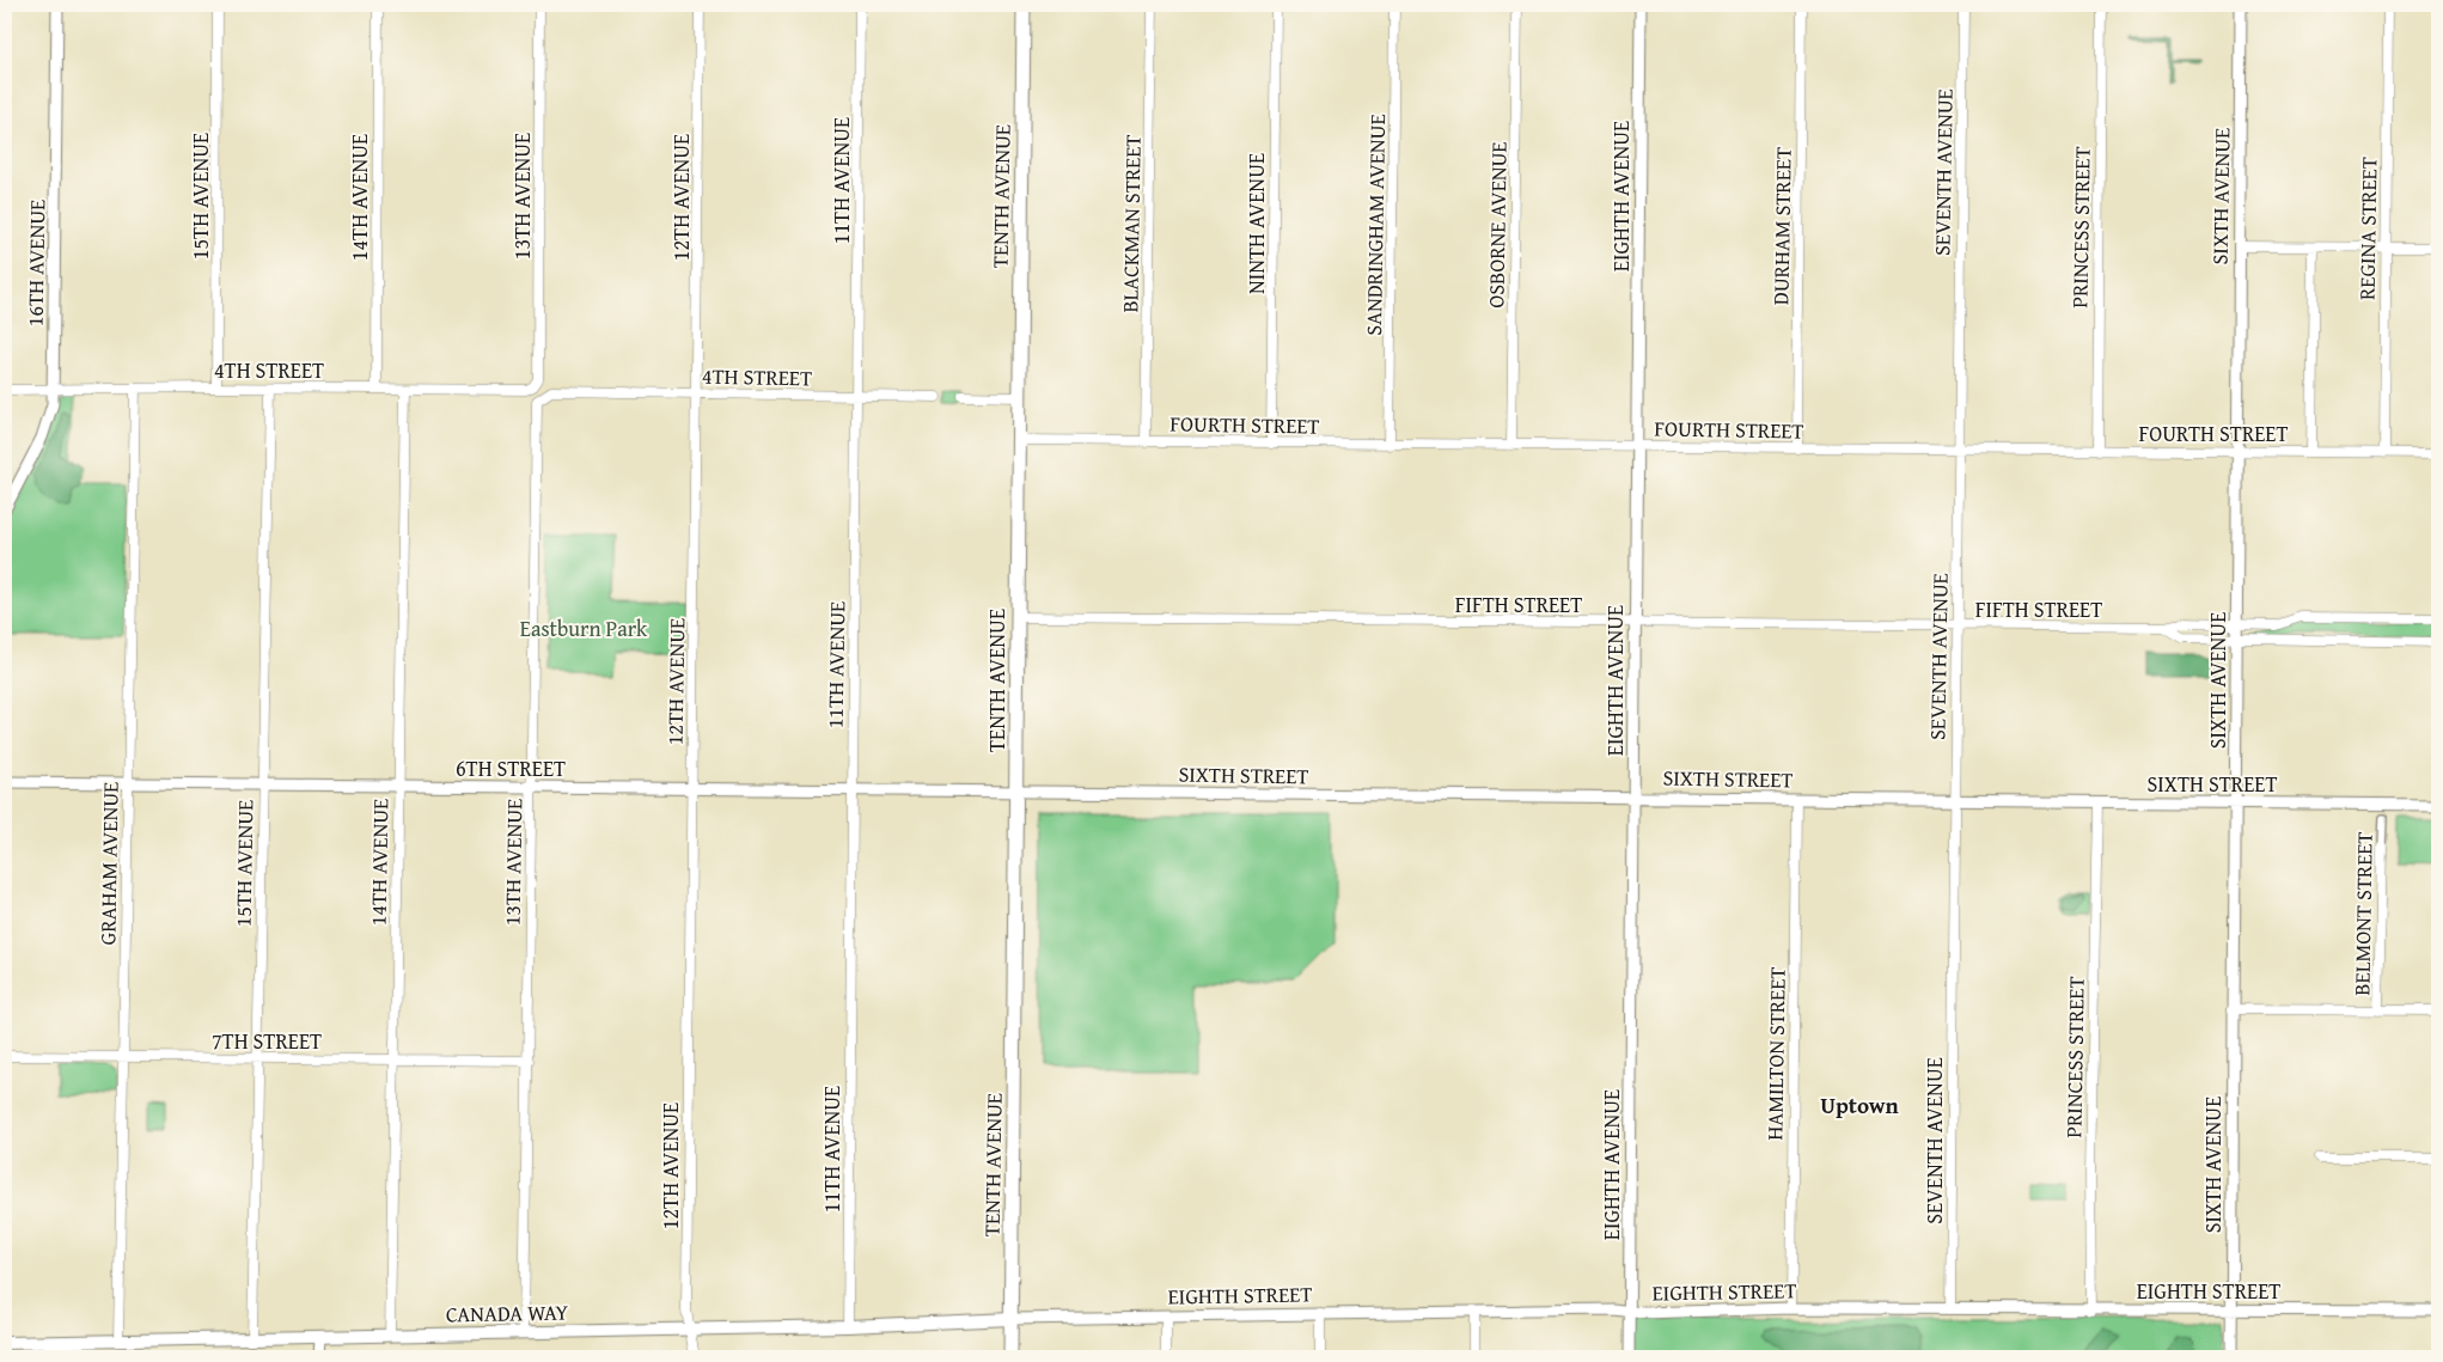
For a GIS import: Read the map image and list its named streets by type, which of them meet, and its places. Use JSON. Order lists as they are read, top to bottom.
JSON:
{
  "streets": {
    "main road": ["TENTH AVENUE", "CANADA WAY"],
    "street": [
      "SEVENTH AVENUE",
      "11TH AVENUE",
      "15TH AVENUE",
      "13TH AVENUE",
      "EIGHTH AVENUE",
      "SIXTH AVENUE",
      "14TH AVENUE",
      "12TH AVENUE",
      "BLACKMAN STREET",
      "NINTH AVENUE",
      "SANDRINGHAM AVENUE",
      "OSBORNE AVENUE",
      "DURHAM STREET",
      "PRINCESS STREET",
      "REGINA STREET",
      "16TH AVENUE",
      "4TH STREET",
      "FOURTH STREET",
      "FIFTH STREET",
      "6TH STREET",
      "SIXTH STREET",
      "GRAHAM AVENUE",
      "BELMONT STREET",
      "7TH STREET",
      "HAMILTON STREET",
      "EIGHTH STREET"
    ]
  },
  "crossings": [
    ["SEVENTH AVENUE", "FOURTH STREET"],
    ["SEVENTH AVENUE", "FIFTH STREET"],
    ["SEVENTH AVENUE", "SIXTH STREET"],
    ["SEVENTH AVENUE", "EIGHTH STREET"],
    ["11TH AVENUE", "4TH STREET"],
    ["11TH AVENUE", "6TH STREET"],
    ["11TH AVENUE", "CANADA WAY"],
    ["15TH AVENUE", "4TH STREET"],
    ["15TH AVENUE", "6TH STREET"],
    ["15TH AVENUE", "7TH STREET"],
    ["15TH AVENUE", "CANADA WAY"],
    ["13TH AVENUE", "4TH STREET"],
    ["13TH AVENUE", "6TH STREET"],
    ["13TH AVENUE", "7TH STREET"],
    ["13TH AVENUE", "CANADA WAY"],
    ["TENTH AVENUE", "FOURTH STREET"],
    ["TENTH AVENUE", "FIFTH STREET"],
    ["TENTH AVENUE", "6TH STREET"],
    ["TENTH AVENUE", "SIXTH STREET"],
    ["TENTH AVENUE", "EIGHTH STREET"],
    ["TENTH AVENUE", "CANADA WAY"],
    ["EIGHTH AVENUE", "FOURTH STREET"],
    ["EIGHTH AVENUE", "FIFTH STREET"],
    ["EIGHTH AVENUE", "SIXTH STREET"],
    ["EIGHTH AVENUE", "EIGHTH STREET"],
    ["SIXTH AVENUE", "FOURTH STREET"],
    ["SIXTH AVENUE", "FIFTH STREET"],
    ["SIXTH AVENUE", "SIXTH STREET"],
    ["SIXTH AVENUE", "EIGHTH STREET"],
    ["14TH AVENUE", "4TH STREET"],
    ["14TH AVENUE", "6TH STREET"],
    ["14TH AVENUE", "7TH STREET"],
    ["14TH AVENUE", "CANADA WAY"],
    ["12TH AVENUE", "4TH STREET"],
    ["12TH AVENUE", "6TH STREET"],
    ["12TH AVENUE", "CANADA WAY"],
    ["BLACKMAN STREET", "FOURTH STREET"],
    ["NINTH AVENUE", "FOURTH STREET"],
    ["SANDRINGHAM AVENUE", "FOURTH STREET"],
    ["OSBORNE AVENUE", "FOURTH STREET"],
    ["DURHAM STREET", "FOURTH STREET"],
    ["PRINCESS STREET", "FOURTH STREET"],
    ["PRINCESS STREET", "SIXTH STREET"],
    ["PRINCESS STREET", "EIGHTH STREET"],
    ["REGINA STREET", "FOURTH STREET"],
    ["16TH AVENUE", "4TH STREET"],
    ["4TH STREET", "GRAHAM AVENUE"],
    ["6TH STREET", "SIXTH STREET"],
    ["6TH STREET", "GRAHAM AVENUE"],
    ["SIXTH STREET", "HAMILTON STREET"],
    ["GRAHAM AVENUE", "7TH STREET"],
    ["GRAHAM AVENUE", "CANADA WAY"],
    ["HAMILTON STREET", "EIGHTH STREET"],
    ["EIGHTH STREET", "CANADA WAY"]
  ],
  "districts": ["Uptown"],
  "parks": ["Eastburn Park"]
}
